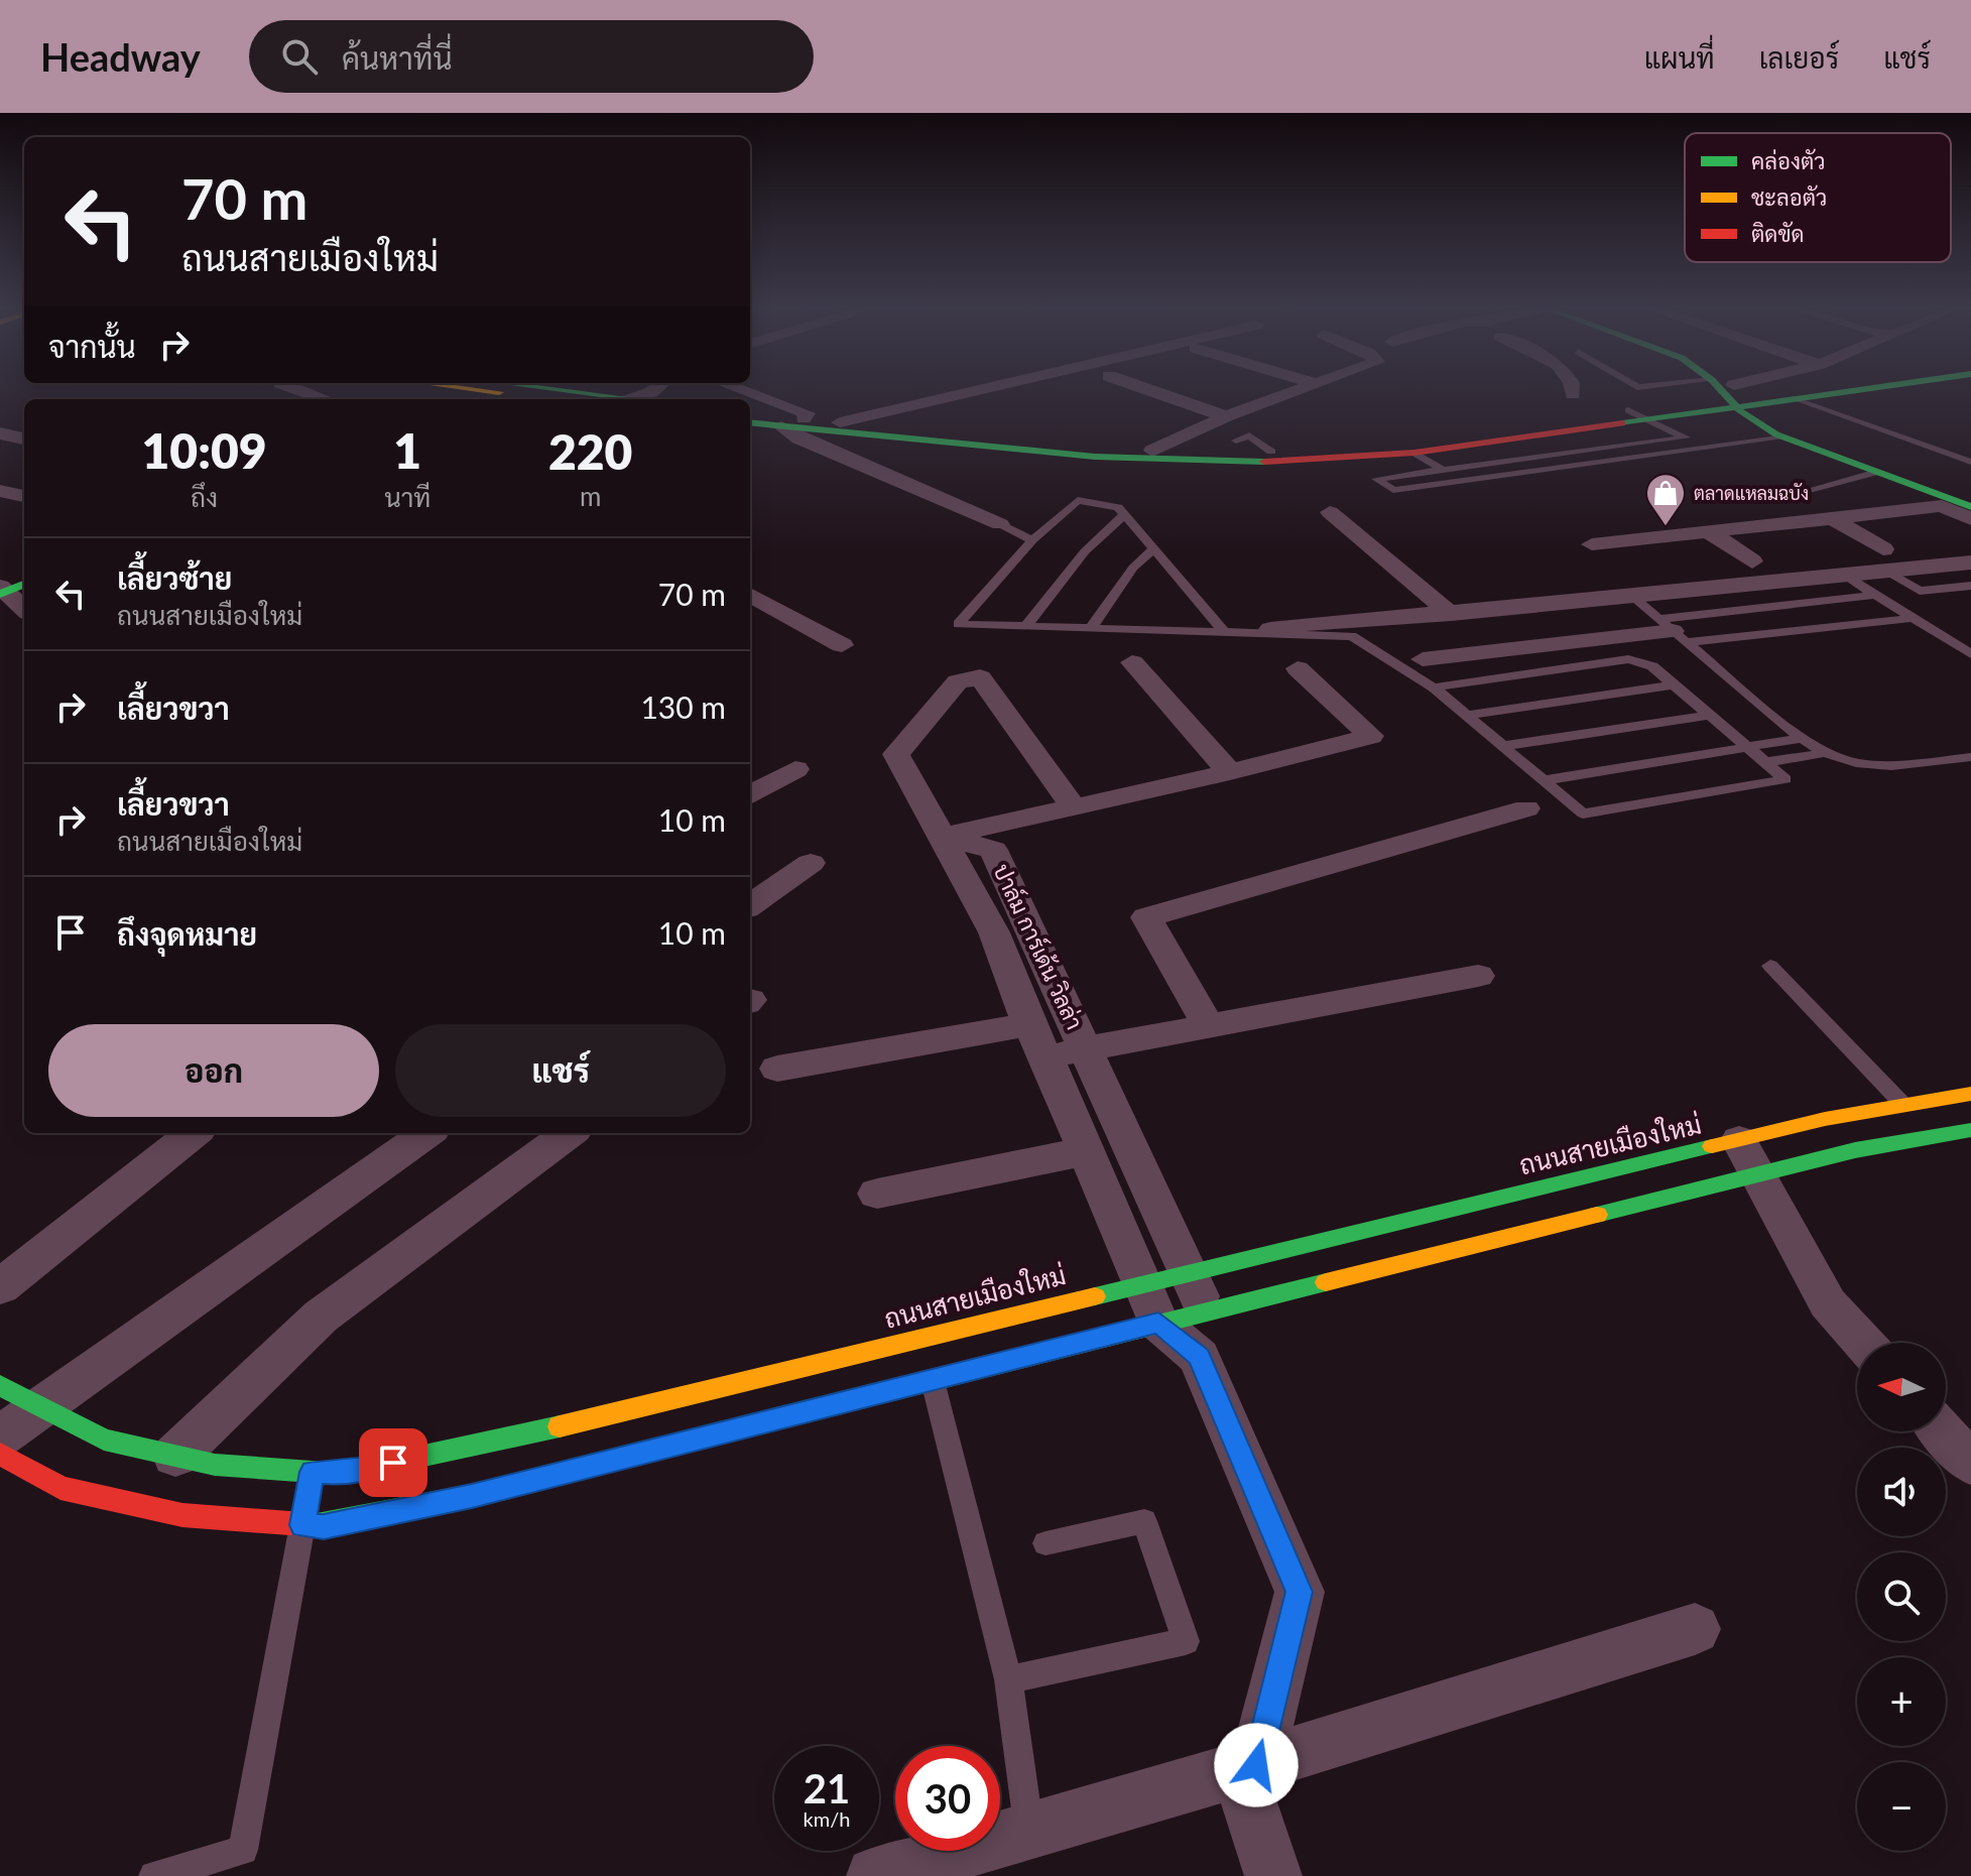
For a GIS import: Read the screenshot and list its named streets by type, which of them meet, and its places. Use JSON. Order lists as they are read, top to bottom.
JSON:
{
  "streets": {
    "street": ["ปาล์ม การ์เด้น วิลล่า", "ถนนสายเมืองใหม่"]
  },
  "crossings": [
    ["ปาล์ม การ์เด้น วิลล่า", "ถนนสายเมืองใหม่"]
  ],
  "places": {
    "shop": ["ตลาดแหลมฉบัง"]
  },
  "legend": ["คล่องตัว", "ชะลอตัว", "ติดขัด"],
  "north": "left",
  "page": {
    "header": "Headway",
    "search": "ค้นหาที่นี่",
    "nav": ["แผนที่", "เลเยอร์", "แชร์"],
    "turn": ["70 m", "ถนนสายเมืองใหม่"],
    "then": "จากนั้น",
    "eta": [
      "10:09",
      "ถึง",
      "1",
      "นาที",
      "220",
      "m"
    ],
    "list": [
      {
        "name": "เลี้ยวซ้าย",
        "note": "ถนนสายเมืองใหม่",
        "value": "70 m"
      },
      {
        "name": "เลี้ยวขวา",
        "value": "130 m"
      },
      {
        "name": "เลี้ยวขวา",
        "note": "ถนนสายเมืองใหม่",
        "value": "10 m"
      },
      {
        "name": "ถึงจุดหมาย",
        "value": "10 m"
      }
    ],
    "buttons": ["ออก", "แชร์"],
    "map_buttons": ["+", "−"],
    "speed": "21 km/h",
    "limit": "30"
  }
}
